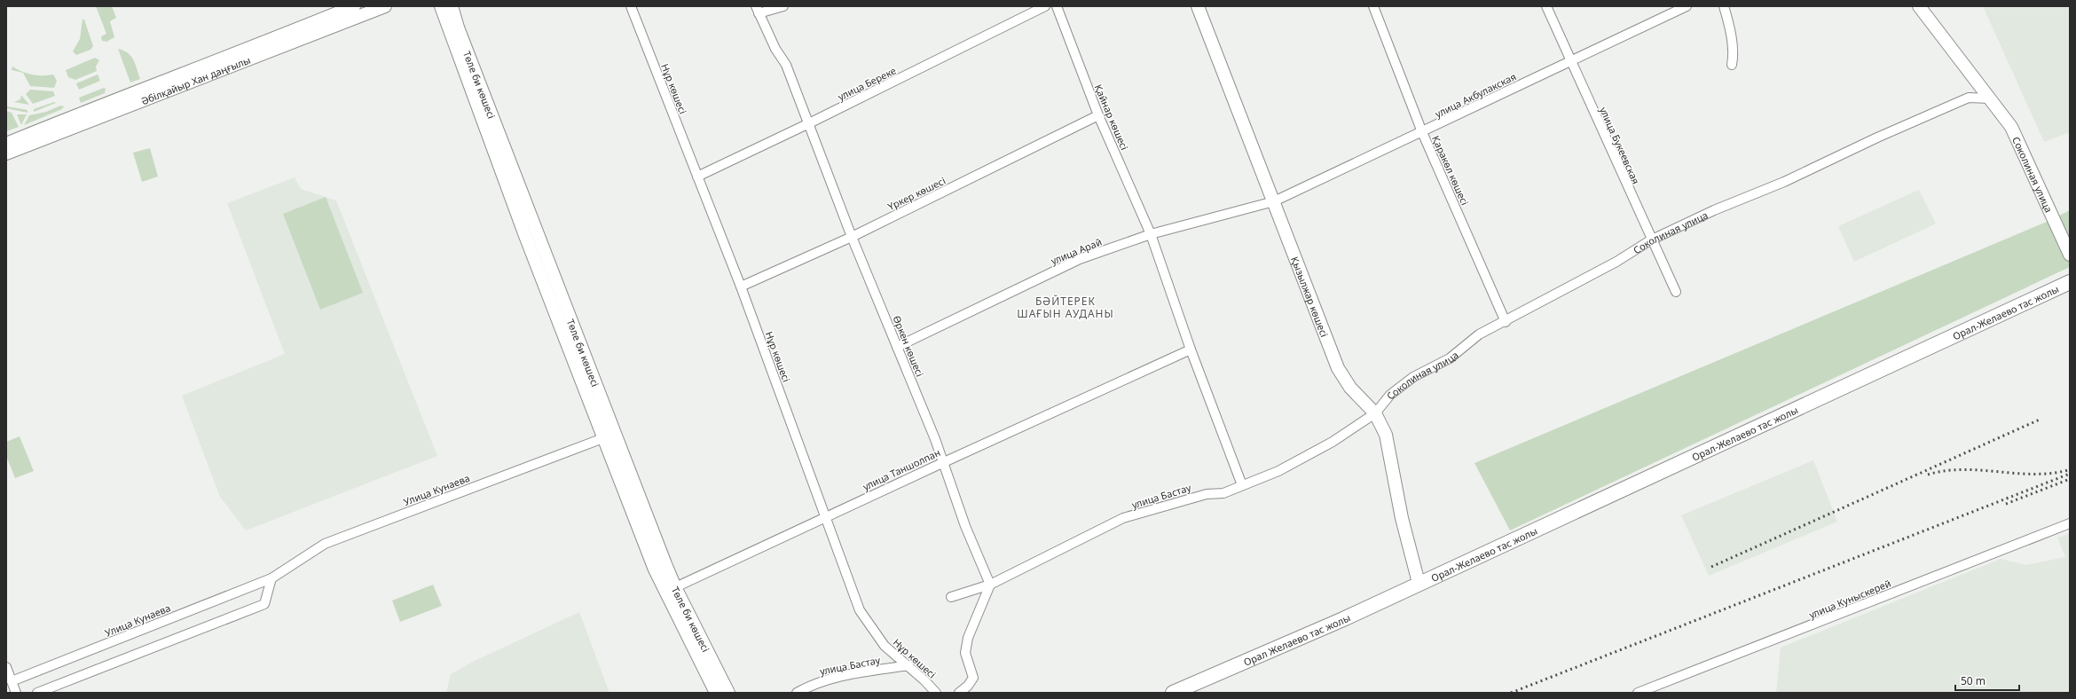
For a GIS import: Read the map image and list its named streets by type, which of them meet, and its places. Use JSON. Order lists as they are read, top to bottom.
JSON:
{
  "streets": {
    "main road": [
      "Әбілқайыр Хан даңғылы",
      "Төле би көшесі",
      "Соколиная улица",
      "Қызылжар көшесі",
      "Орал-Желаево тас жолы",
      "Орал Желаево тас жолы"
    ],
    "street": [
      "улица Береке",
      "Нұр көшесі",
      "улица Акбулакская",
      "Қайнар көшесі",
      "улица Букеевская",
      "Қаракөл көшесі",
      "Үркер көшесі",
      "улица Арай",
      "Өркен көшесі",
      "улица Таншолпан",
      "Улица Кунаева",
      "улица Бастау",
      "улица Куныскерей"
    ]
  },
  "crossings": [
    ["улица Береке", "Нұр көшесі"],
    ["улица Береке", "Өркен көшесі"],
    ["Төле би көшесі", "улица Таншолпан"],
    ["Төле би көшесі", "Улица Кунаева"],
    ["Нұр көшесі", "Үркер көшесі"],
    ["Нұр көшесі", "улица Таншолпан"],
    ["Нұр көшесі", "улица Бастау"],
    ["улица Акбулакская", "улица Букеевская"],
    ["улица Акбулакская", "Қаракөл көшесі"],
    ["улица Акбулакская", "улица Арай"],
    ["улица Акбулакская", "Қызылжар көшесі"],
    ["Қайнар көшесі", "Үркер көшесі"],
    ["Қайнар көшесі", "улица Арай"],
    ["Қайнар көшесі", "улица Таншолпан"],
    ["Қайнар көшесі", "улица Бастау"],
    ["улица Букеевская", "Соколиная улица"],
    ["Қаракөл көшесі", "Соколиная улица"],
    ["Соколиная улица", "Қызылжар көшесі"],
    ["Соколиная улица", "улица Бастау"],
    ["Үркер көшесі", "Өркен көшесі"],
    ["улица Арай", "Қызылжар көшесі"],
    ["улица Арай", "Өркен көшесі"],
    ["Қызылжар көшесі", "Орал-Желаево тас жолы"],
    ["Қызылжар көшесі", "улица Бастау"],
    ["Қызылжар көшесі", "Орал Желаево тас жолы"],
    ["Орал-Желаево тас жолы", "Орал Желаево тас жолы"],
    ["Өркен көшесі", "улица Таншолпан"],
    ["Өркен көшесі", "улица Бастау"]
  ],
  "districts": ["БӘЙТЕРЕК ШАҒЫН АУДАНЫ"],
  "scale_bar": "50 m"
}
